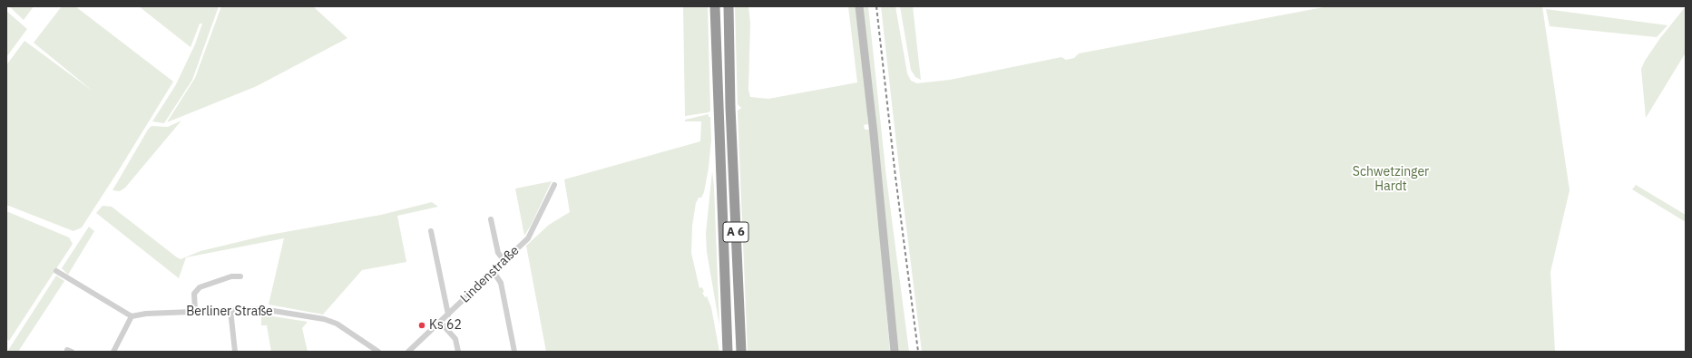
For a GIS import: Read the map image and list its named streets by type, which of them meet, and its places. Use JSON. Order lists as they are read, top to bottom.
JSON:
{
  "streets": {
    "highway": ["A 6"],
    "street": ["Lindenstraße", "Berliner Straße"]
  },
  "parks": ["Schwetzinger Hardt"],
  "places": ["Ks 62"]
}
